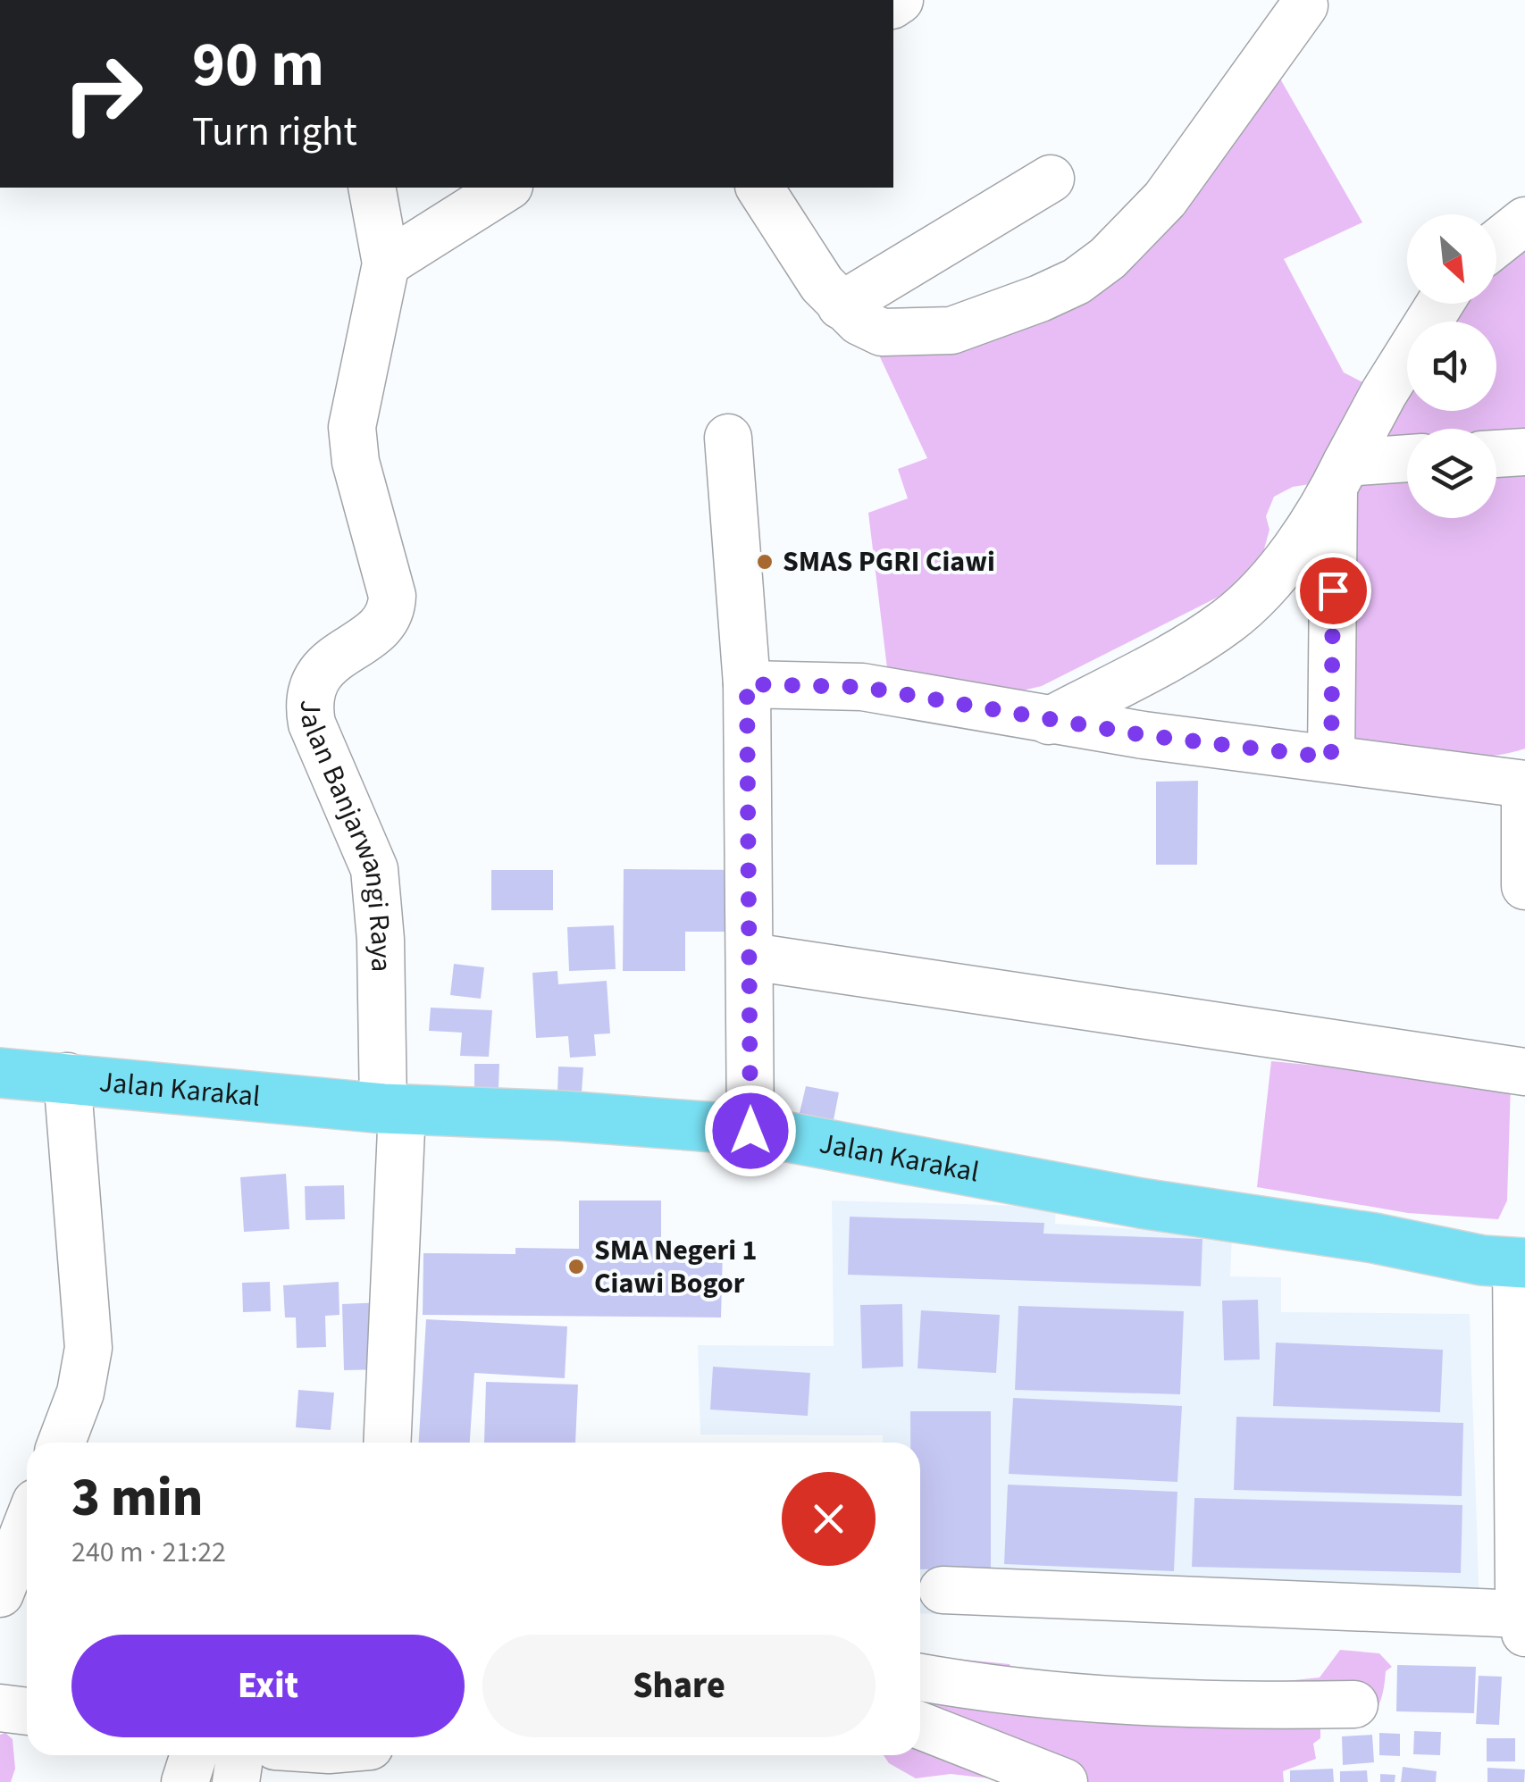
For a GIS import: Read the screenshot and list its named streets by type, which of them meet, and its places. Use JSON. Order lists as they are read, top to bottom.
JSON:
{
  "streets": {
    "main road": ["Jalan Karakal"],
    "street": ["Jalan Banjarwangi Raya"]
  },
  "crossings": [
    ["Jalan Banjarwangi Raya", "Jalan Karakal"]
  ],
  "places": ["SMAS PGRI Ciawi", "SMA Negeri 1 Ciawi Bogor"],
  "north": "bottom right",
  "page": {
    "turn": ["90 m", "Turn right"],
    "heading": ["3 min", "240 m · 21:22"],
    "buttons": ["Exit", "Share"]
  }
}
